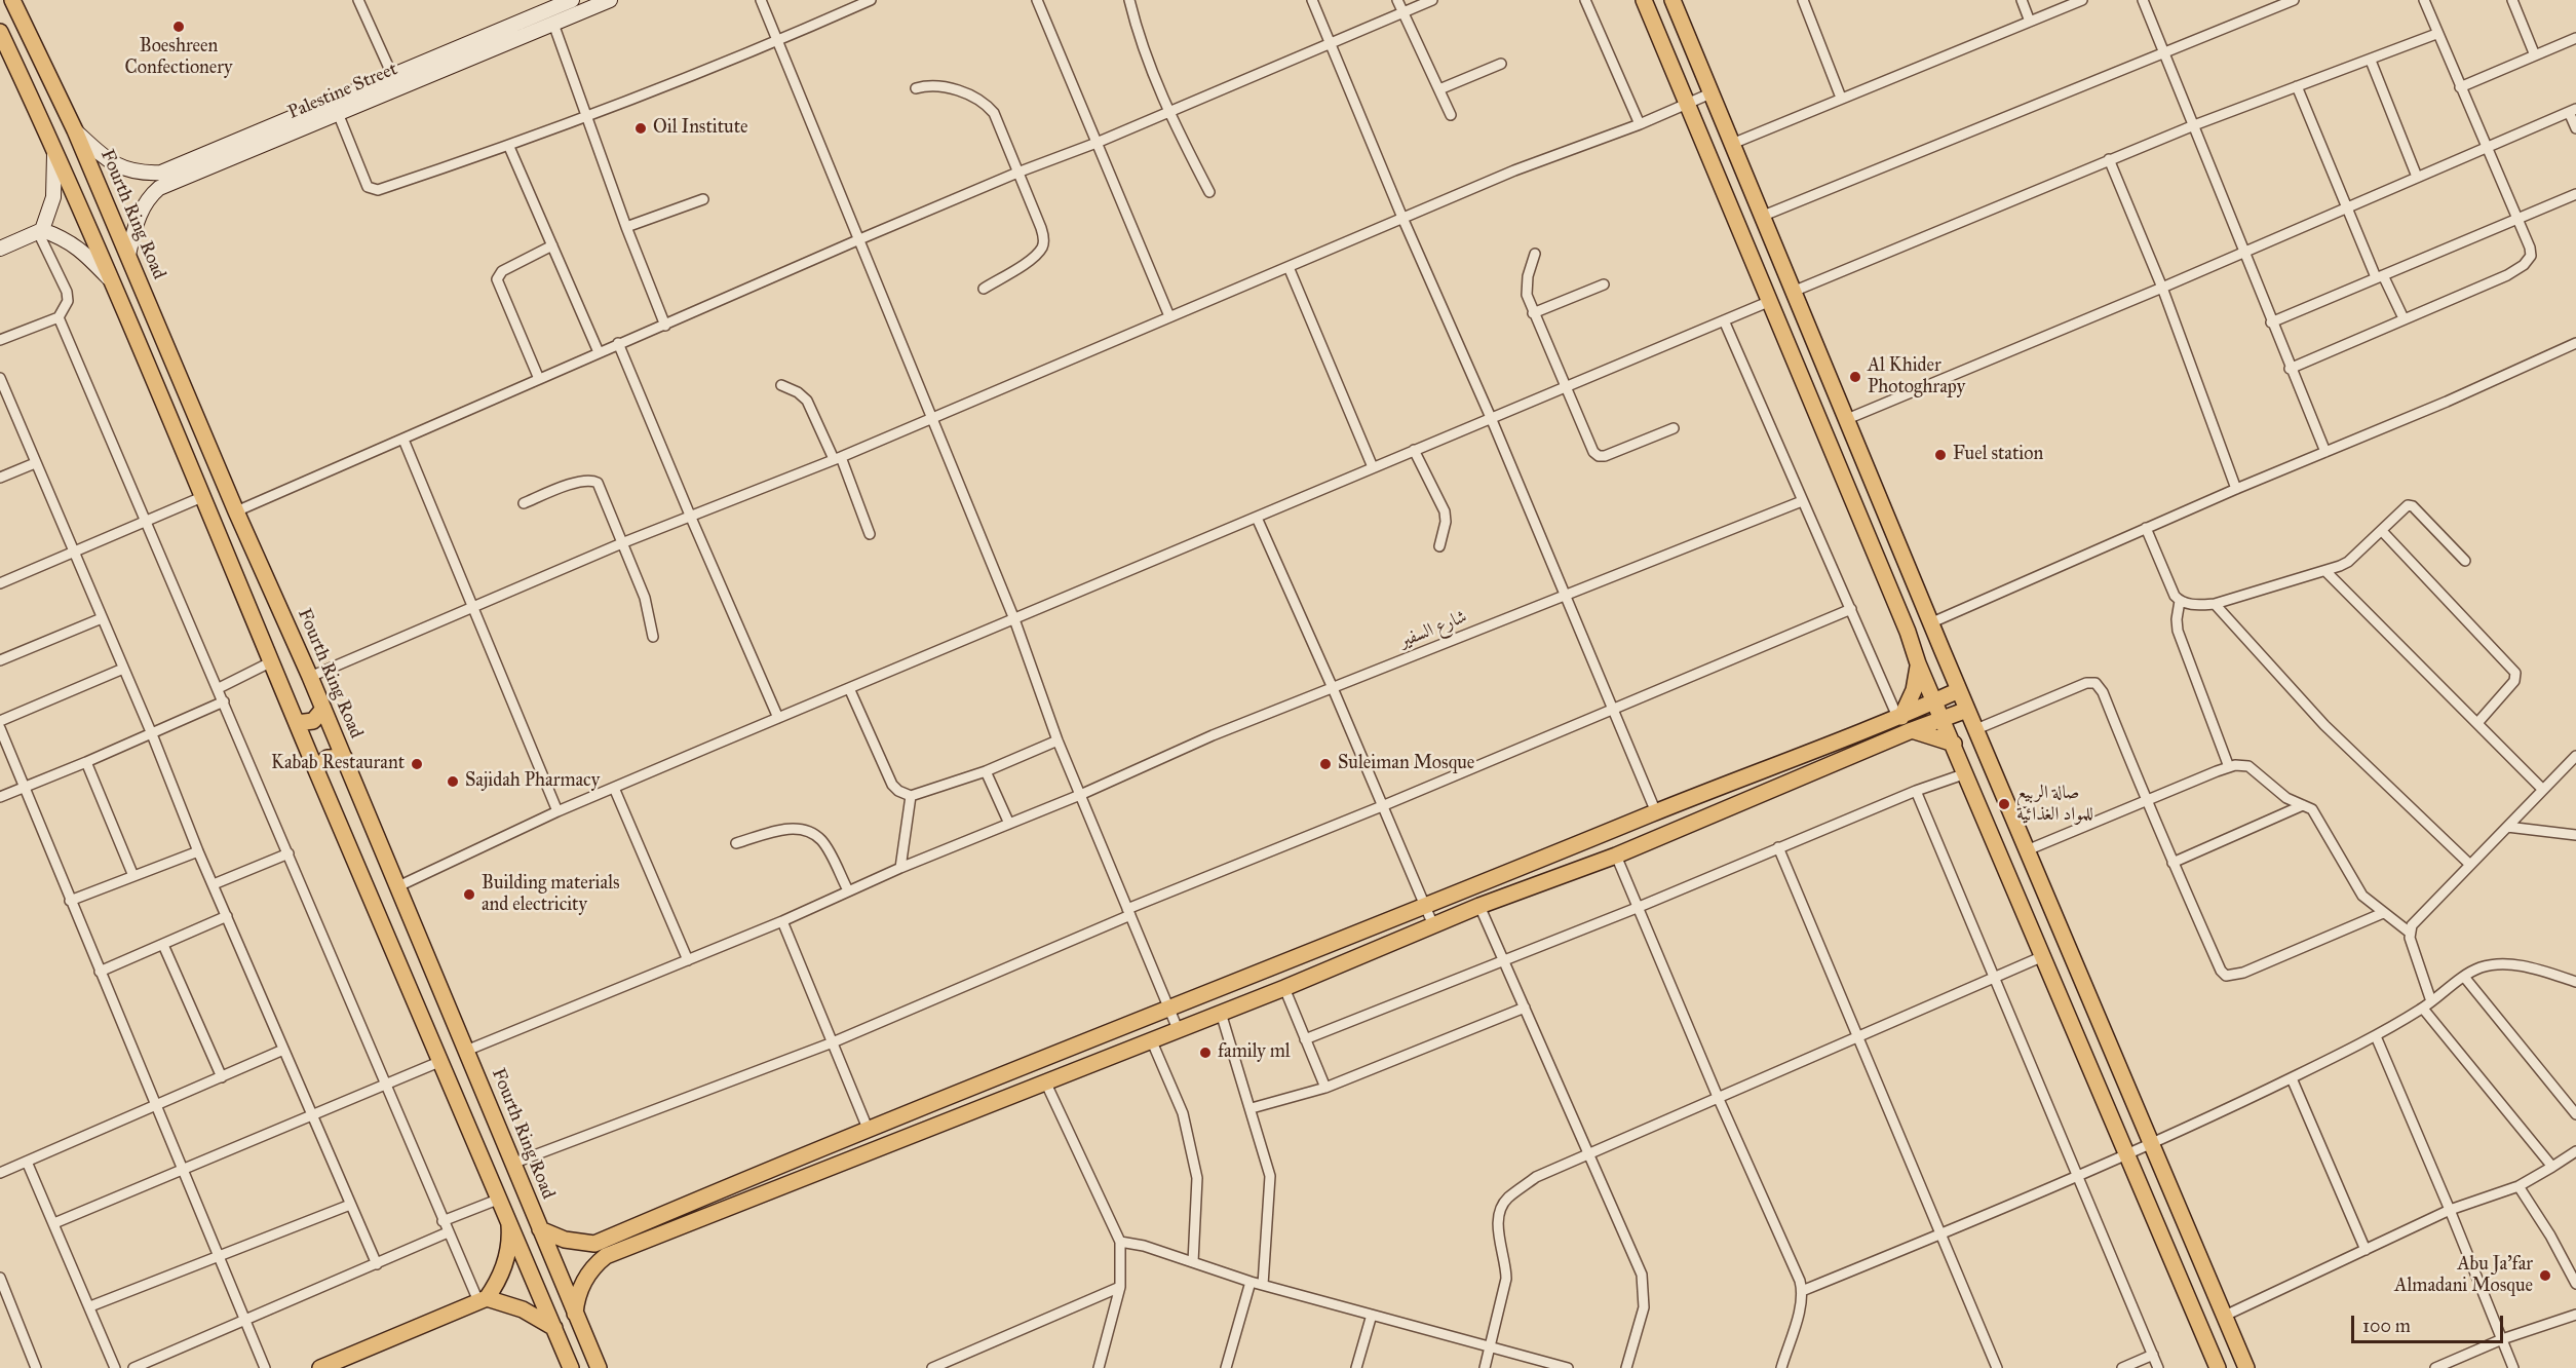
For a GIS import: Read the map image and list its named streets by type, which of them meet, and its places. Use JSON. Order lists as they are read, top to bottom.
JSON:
{
  "streets": {
    "main road": ["Fourth Ring Road"],
    "street": ["Palestine Street", "شارع السفير"]
  },
  "crossings": [
    ["Palestine Street", "Fourth Ring Road"],
    ["Fourth Ring Road", "شارع السفير"]
  ],
  "places": [
    "Boeshreen Confectionery",
    "Oil Institute",
    "Al Khider Photoghrapy",
    "Fuel station",
    "Kabab Restaurant",
    "Suleiman Mosque",
    "Sajidah Pharmacy",
    "صالة الربيع للمواد الغذائية",
    "Building materials and electricity",
    "family ml",
    "Abu Ja'far Almadani Mosque"
  ],
  "scale_bar": "100 m"
}
